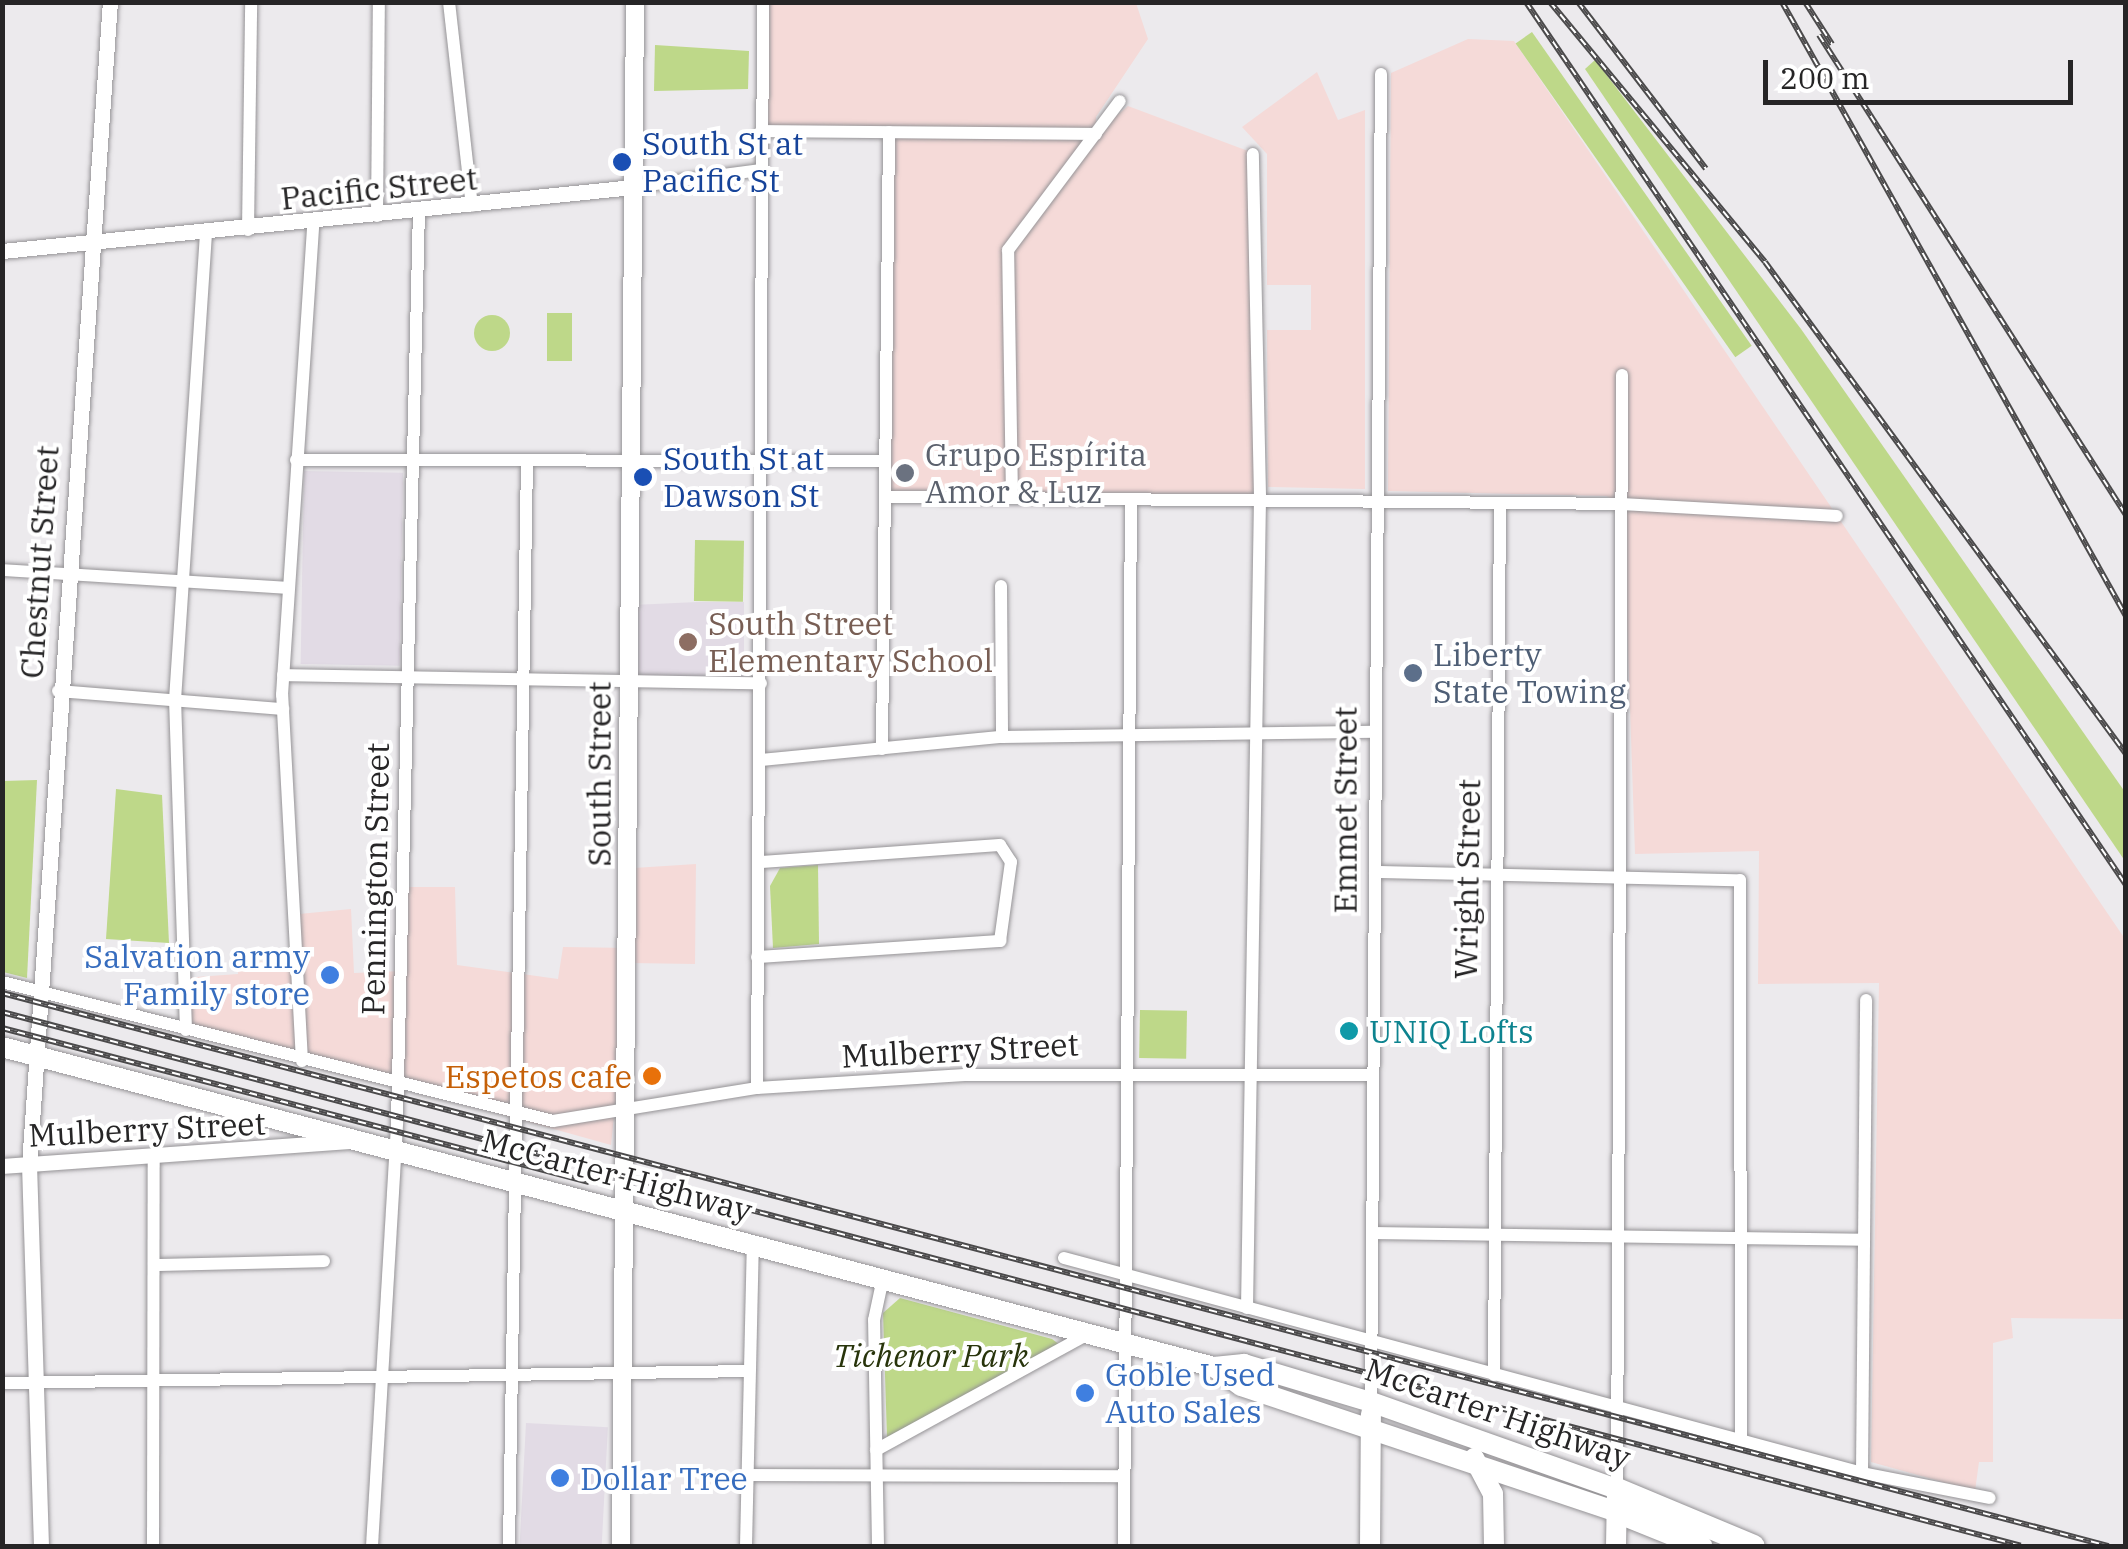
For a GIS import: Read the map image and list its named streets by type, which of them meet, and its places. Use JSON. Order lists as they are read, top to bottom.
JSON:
{
  "streets": {
    "highway": ["McCarter Highway"],
    "main road": ["South Street", "Emmet Street"],
    "street": [
      "Pacific Street",
      "Chestnut Street",
      "Pennington Street",
      "Wright Street",
      "Mulberry Street"
    ]
  },
  "crossings": [
    ["Pacific Street", "Chestnut Street"],
    ["Pacific Street", "South Street"],
    ["Pacific Street", "Pennington Street"],
    ["Chestnut Street", "Mulberry Street"],
    ["Chestnut Street", "McCarter Highway"],
    ["South Street", "Mulberry Street"],
    ["South Street", "McCarter Highway"],
    ["Emmet Street", "Mulberry Street"],
    ["Emmet Street", "McCarter Highway"],
    ["Pennington Street", "Mulberry Street"],
    ["Pennington Street", "McCarter Highway"],
    ["Mulberry Street", "McCarter Highway"]
  ],
  "parks": ["Tichenor Park"],
  "places": [
    "South St at Pacific St",
    "Grupo Espírita Amor & Luz",
    "South St at Dawson St",
    "South Street Elementary School",
    "Liberty State Towing",
    "Salvation army Family store",
    "UNIQ Lofts",
    "Espetos cafe",
    "Goble Used Auto Sales",
    "Dollar Tree"
  ],
  "scale_bar": "200 m"
}
